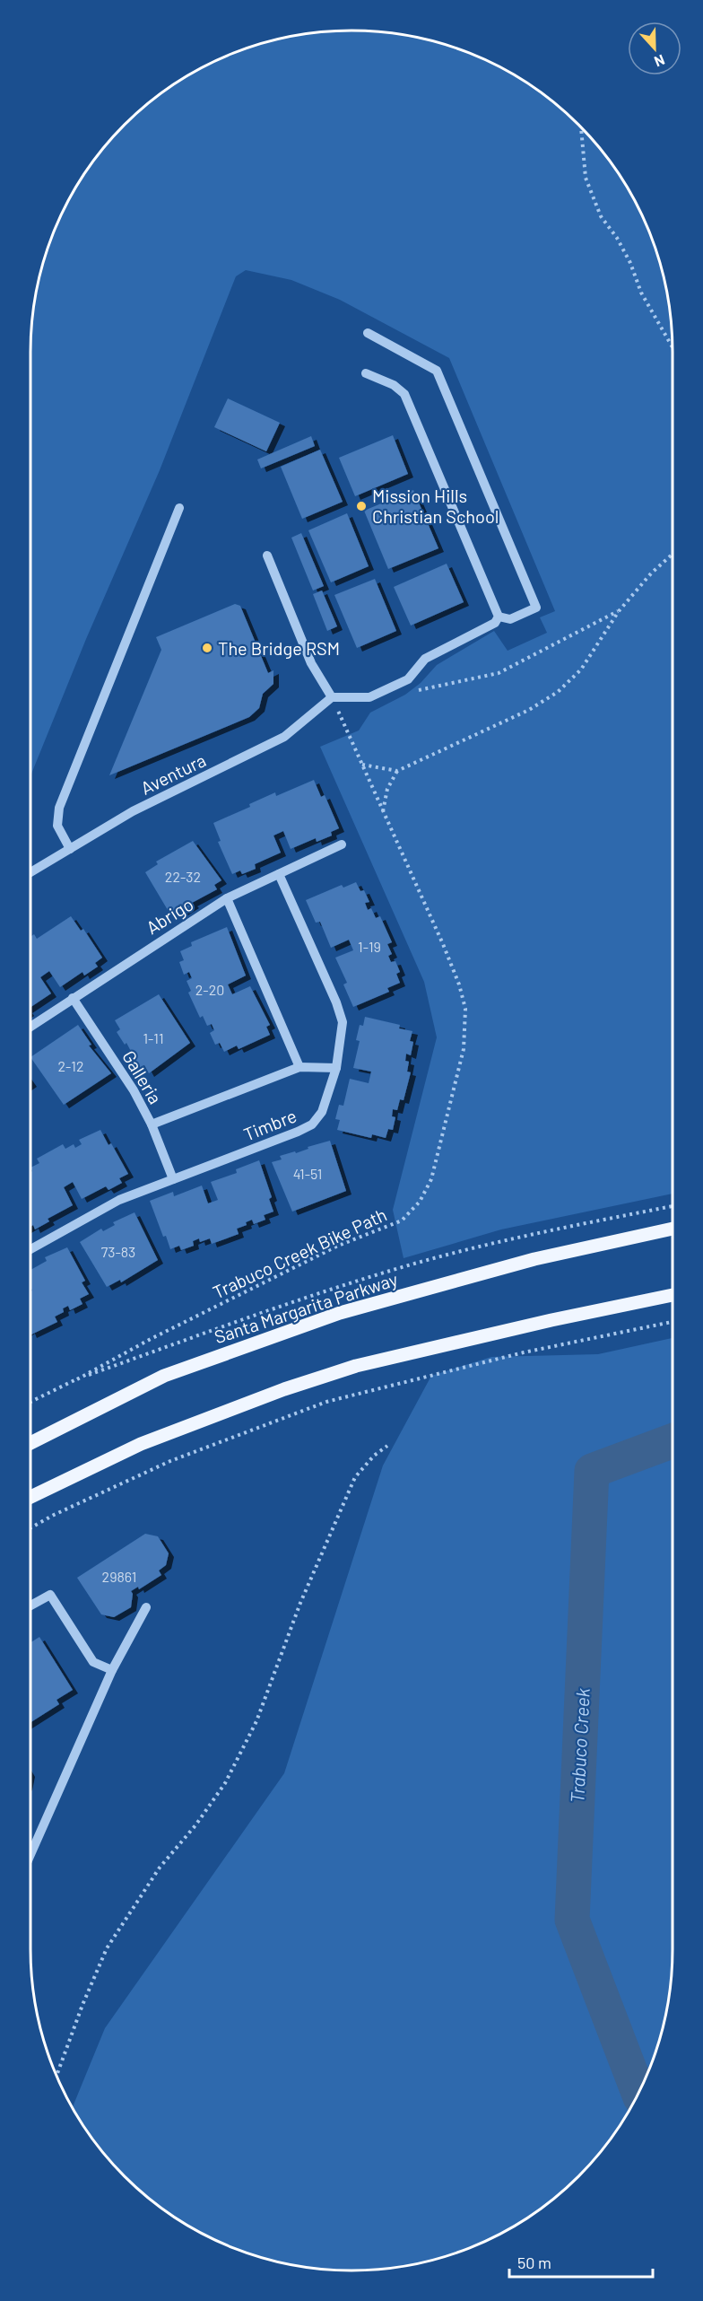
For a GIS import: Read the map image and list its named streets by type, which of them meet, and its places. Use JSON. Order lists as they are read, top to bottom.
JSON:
{
  "streets": {
    "main road": ["Santa Margarita Parkway"],
    "street": [
      "Aventura",
      "Abrigo",
      "Galleria",
      "Timbre"
    ],
    "path": ["Trabuco Creek Bike Path"]
  },
  "crossings": [
    ["Aventura", "Trabuco Creek Bike Path"],
    ["Abrigo", "Galleria"],
    ["Abrigo", "Timbre"],
    ["Galleria", "Timbre"]
  ],
  "water": ["Trabuco Creek"],
  "places": ["Mission Hills Christian School", "The Bridge RSM"],
  "house_numbers": [
    "22-32",
    "1-19",
    "2-20",
    "1-11",
    "2-12",
    "41-51",
    "73-83",
    "29861"
  ],
  "scale_bar": "50 m",
  "north": "bottom"
}
